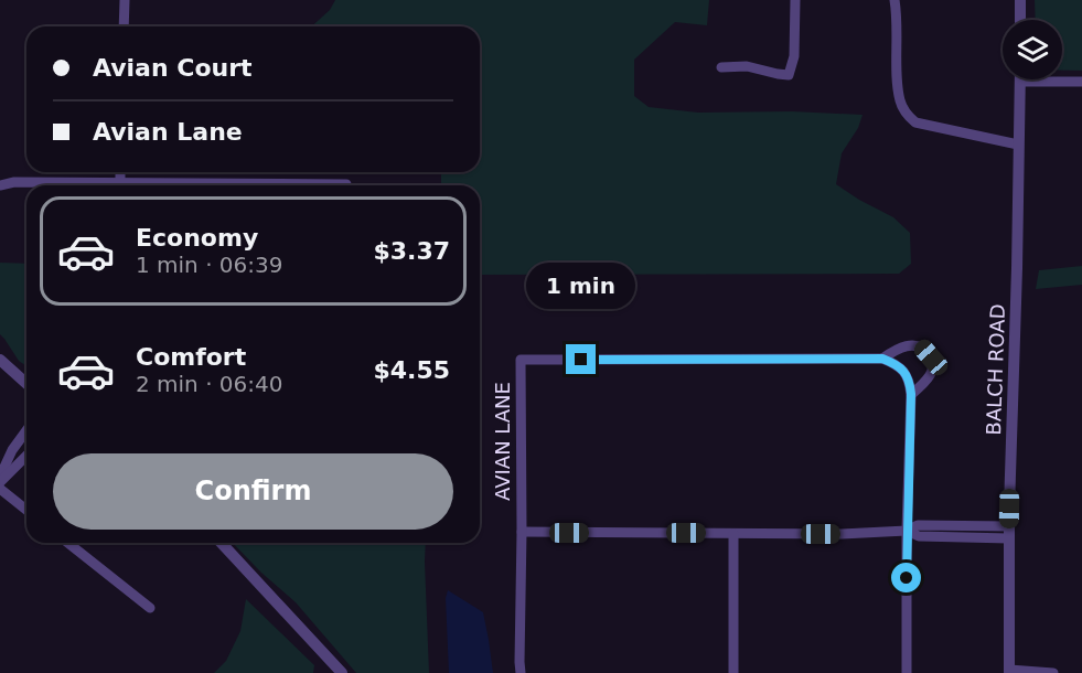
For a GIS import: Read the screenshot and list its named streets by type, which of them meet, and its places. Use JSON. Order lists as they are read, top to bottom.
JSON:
{
  "streets": {
    "street": ["BALCH ROAD", "AVIAN LANE"]
  },
  "page": {
    "banner": ["Avian Court", "Avian Lane"],
    "list": [
      {
        "name": "Economy",
        "note": "1 min · 06:39",
        "value": "$3.37"
      },
      {
        "name": "Comfort",
        "note": "2 min · 06:40",
        "value": "$4.55"
      }
    ],
    "bubble": "1 min",
    "buttons": "Confirm"
  }
}
